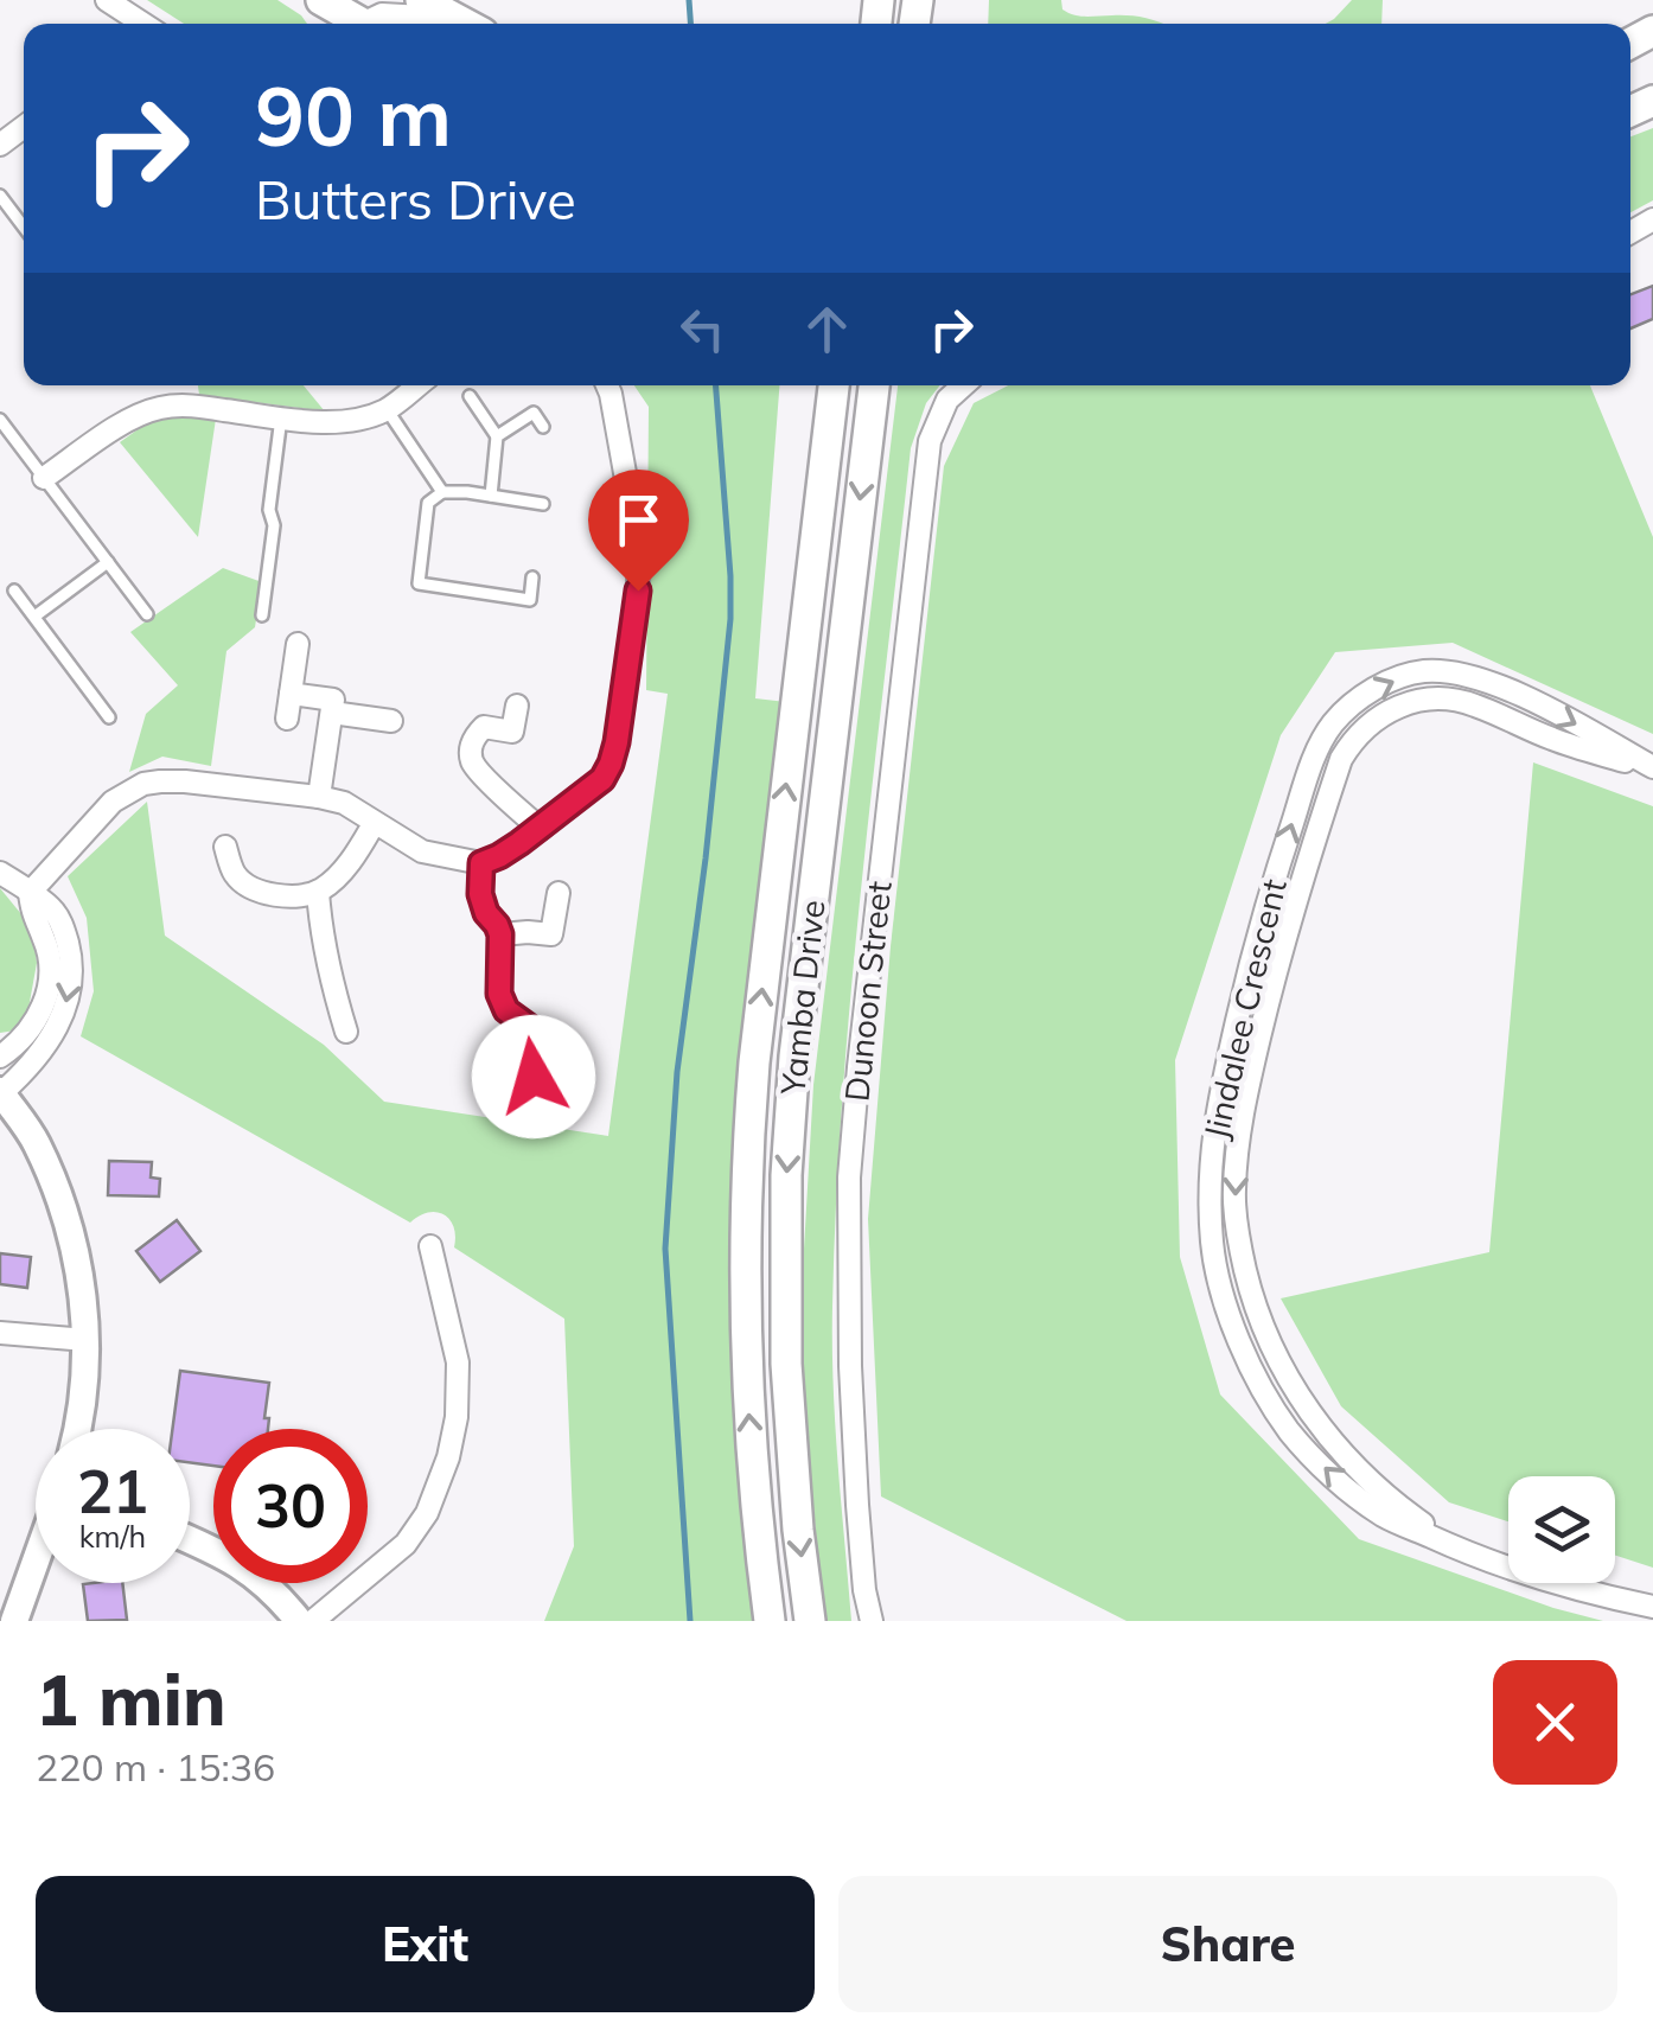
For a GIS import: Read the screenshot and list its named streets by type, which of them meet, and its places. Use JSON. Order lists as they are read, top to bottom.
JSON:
{
  "streets": {
    "main road": ["Yamba Drive"],
    "street": ["Dunoon Street", "Jindalee Crescent"]
  },
  "page": {
    "turn": ["90 m", "Butters Drive"],
    "speed": "21 km/h",
    "limit": "30",
    "heading": ["1 min", "220 m · 15:36"],
    "buttons": ["Exit", "Share"]
  }
}
